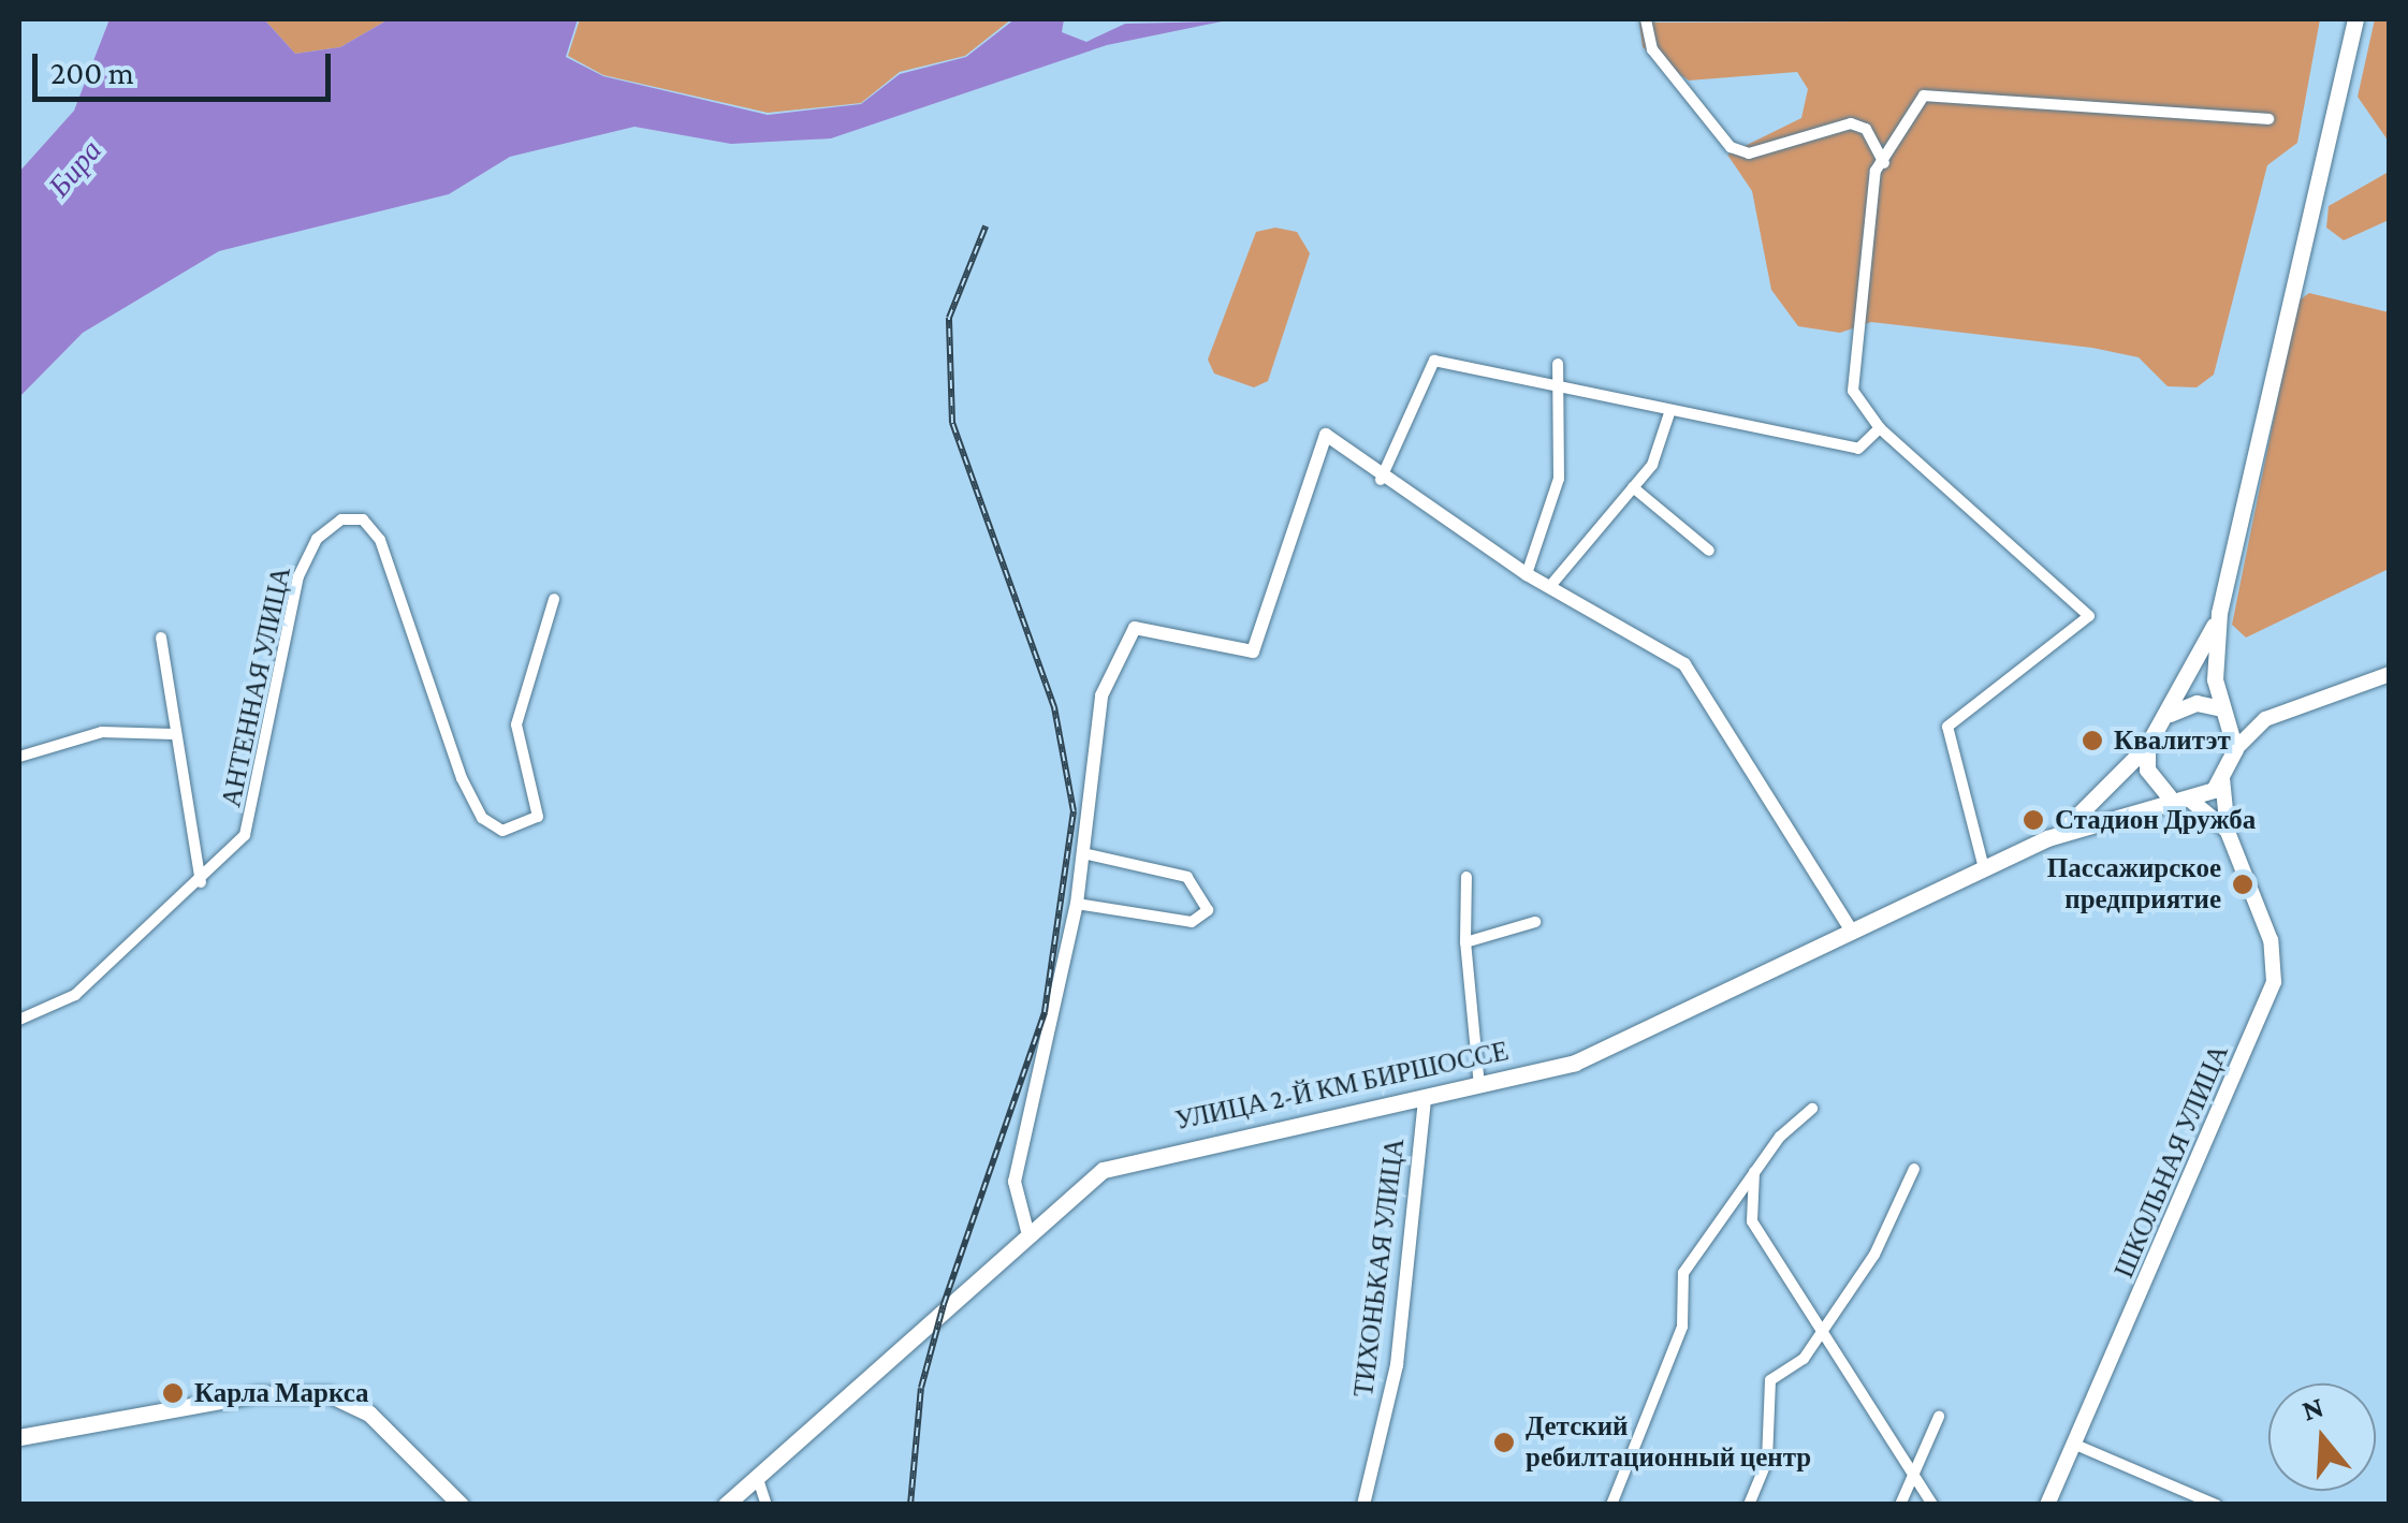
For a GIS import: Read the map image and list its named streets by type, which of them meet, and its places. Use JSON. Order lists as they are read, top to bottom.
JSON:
{
  "streets": {
    "main road": ["УЛИЦА 2-Й КМ БИРШОССЕ", "ШКОЛЬНАЯ УЛИЦА"],
    "street": ["АНТЕННАЯ УЛИЦА", "ТИХОНЬКАЯ УЛИЦА"]
  },
  "crossings": [
    ["УЛИЦА 2-Й КМ БИРШОССЕ", "ТИХОНЬКАЯ УЛИЦА"]
  ],
  "water": ["Бира"],
  "places": [
    "Квалитэт",
    "Стадион Дружба",
    "Пассажирское предприятие",
    "Карла Маркса",
    "Детский ребилтационный центр"
  ],
  "scale_bar": "200 m",
  "north": "top"
}
